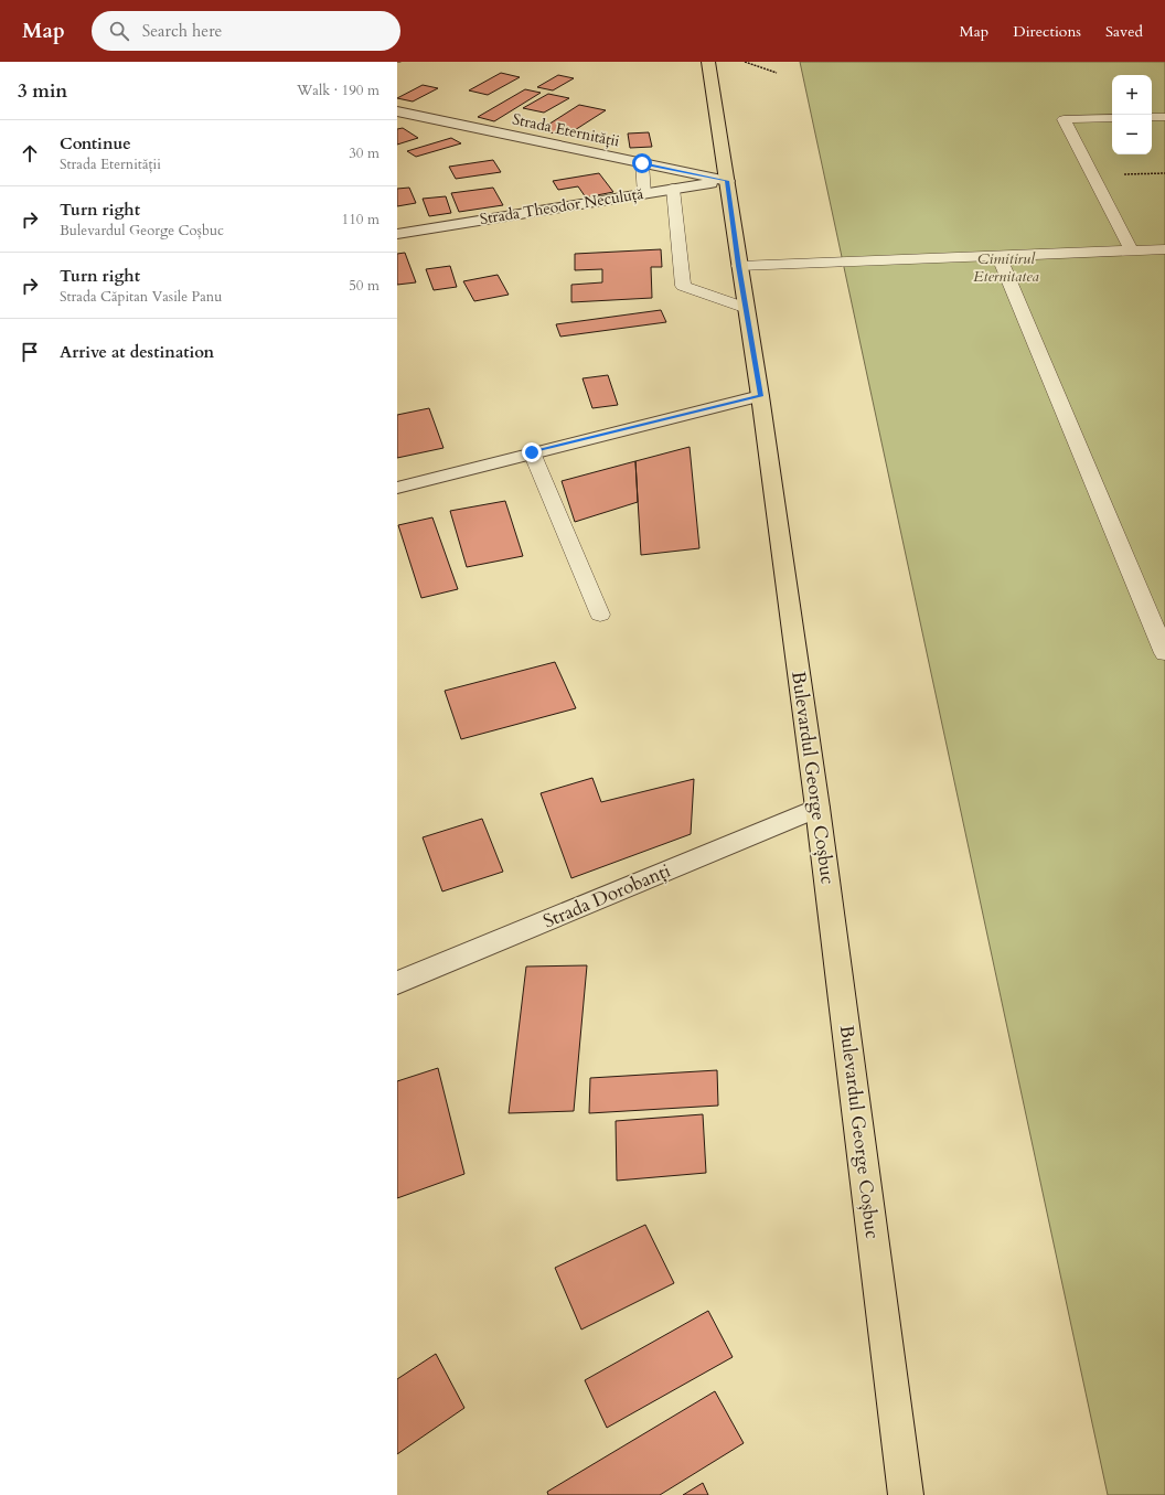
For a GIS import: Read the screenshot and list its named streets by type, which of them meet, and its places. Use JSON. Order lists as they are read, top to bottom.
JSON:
{
  "streets": {
    "main road": ["Bulevardul George Coșbuc"],
    "street": ["Strada Eternității", "Strada Theodor Neculuță", "Strada Dorobanți"]
  },
  "crossings": [
    ["Strada Eternității", "Strada Theodor Neculuță"],
    ["Strada Eternității", "Bulevardul George Coșbuc"],
    ["Strada Theodor Neculuță", "Bulevardul George Coșbuc"],
    ["Bulevardul George Coșbuc", "Strada Dorobanți"]
  ],
  "parks": ["Cimitirul Eternitatea"],
  "page": {
    "header": "Map",
    "search": "Search here",
    "nav": ["Map", "Directions", "Saved"],
    "heading": ["3 min", "Walk · 190 m"],
    "map_buttons": ["+", "−"],
    "list": [
      ["Continue", "Strada Eternității", "30 m"],
      ["Turn right", "Bulevardul George Coșbuc", "110 m"],
      ["Turn right", "Strada Căpitan Vasile Panu", "50 m"],
      "Arrive at destination"
    ]
  }
}
